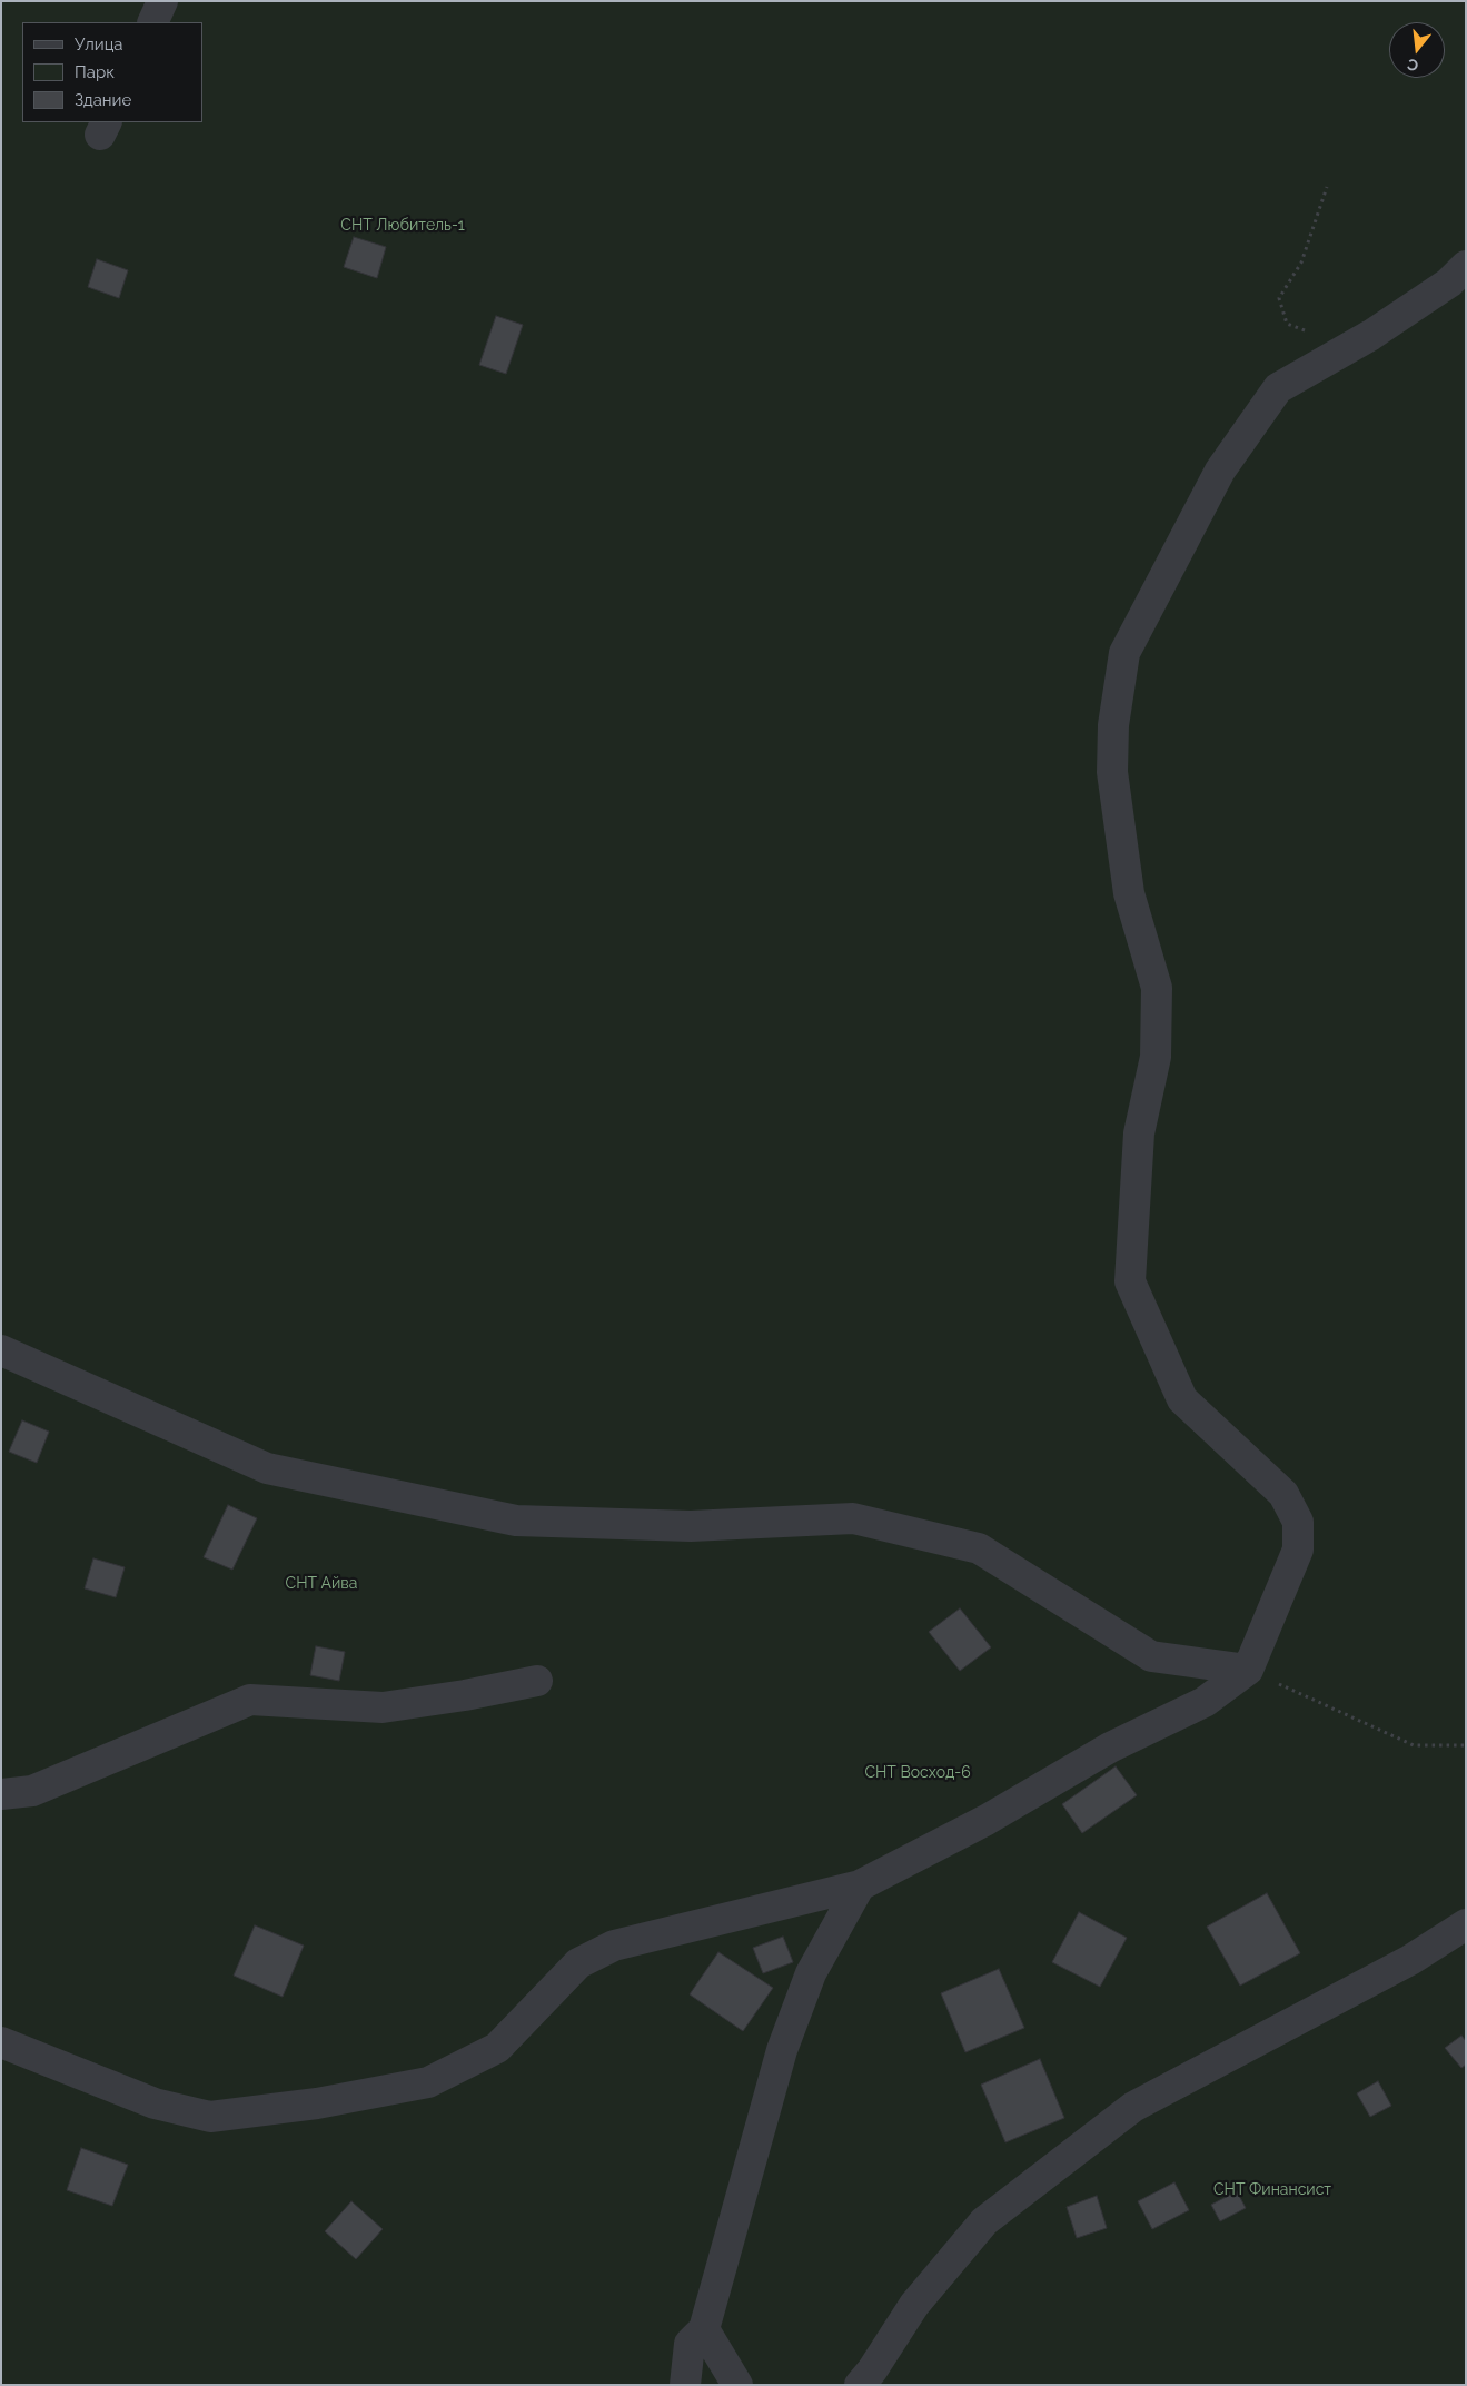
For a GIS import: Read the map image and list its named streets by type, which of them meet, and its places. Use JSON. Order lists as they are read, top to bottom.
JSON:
{
  "parks": [
    "СНТ Любитель-1",
    "СНТ Айва",
    "СНТ Восход-6",
    "СНТ Финансист"
  ],
  "legend": ["Улица", "Парк", "Здание"],
  "north": "bottom"
}
